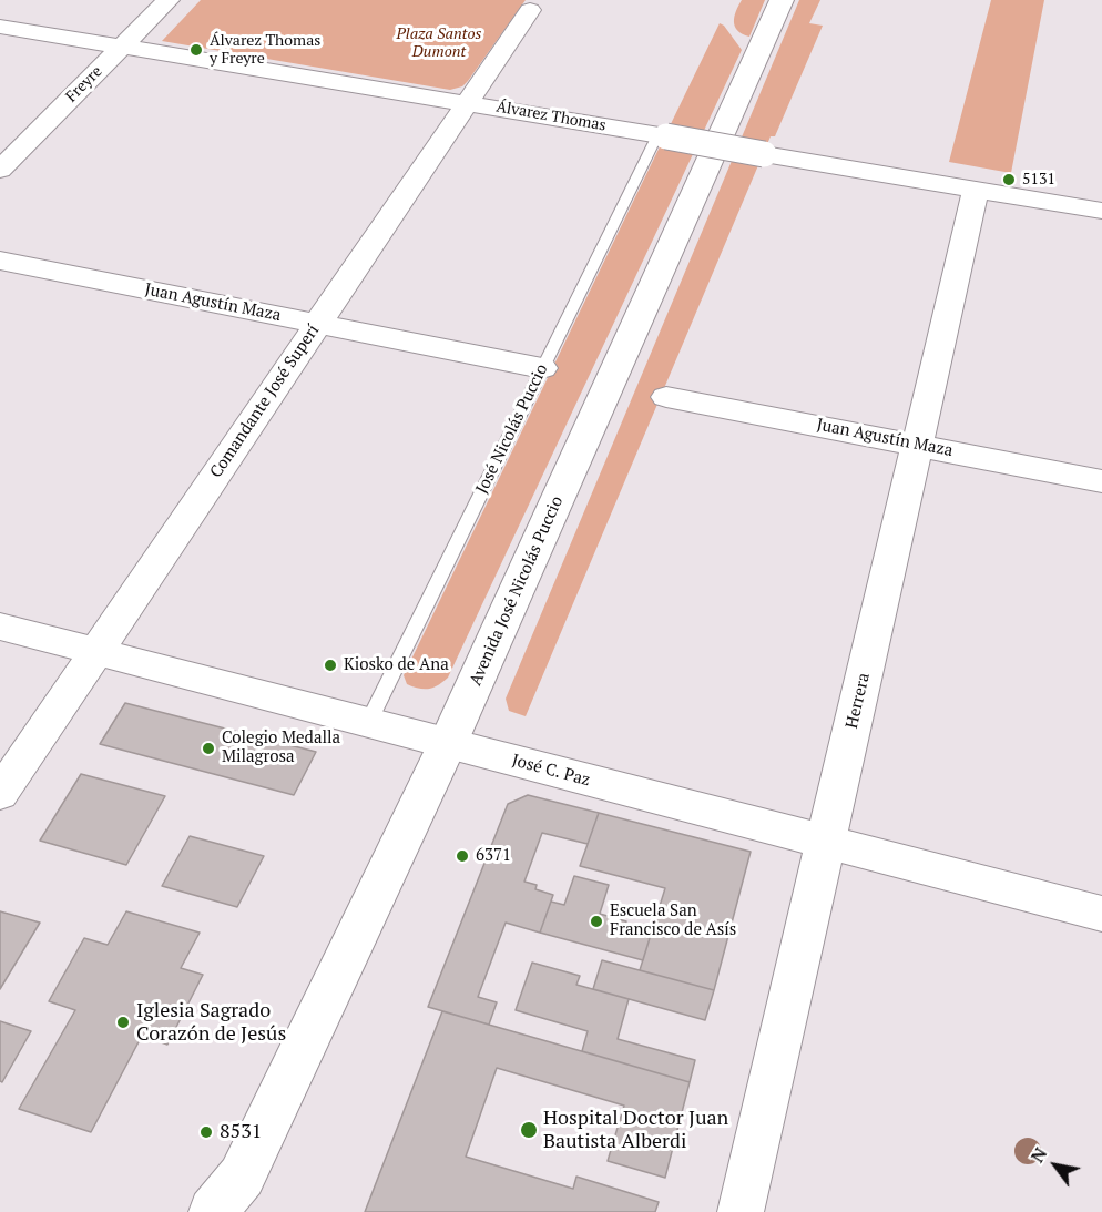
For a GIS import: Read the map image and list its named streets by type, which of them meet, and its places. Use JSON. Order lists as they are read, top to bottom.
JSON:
{
  "streets": {
    "street": [
      "Freyre",
      "Álvarez Thomas",
      "Juan Agustín Maza",
      "Comandante José Superí",
      "Avenida José Nicolás Puccio",
      "Herrera",
      "José C. Paz"
    ],
    "lane": ["José Nicolás Puccio"]
  },
  "crossings": [
    ["Freyre", "Álvarez Thomas"],
    ["Álvarez Thomas", "Comandante José Superí"],
    ["Álvarez Thomas", "José Nicolás Puccio"],
    ["Álvarez Thomas", "Herrera"],
    ["Juan Agustín Maza", "Comandante José Superí"],
    ["Juan Agustín Maza", "José Nicolás Puccio"],
    ["Juan Agustín Maza", "Herrera"],
    ["Comandante José Superí", "José C. Paz"],
    ["José Nicolás Puccio", "José C. Paz"],
    ["Avenida José Nicolás Puccio", "José C. Paz"],
    ["Herrera", "José C. Paz"]
  ],
  "parks": ["Plaza Santos Dumont"],
  "places": [
    "Álvarez Thomas y Freyre",
    "5131",
    "Kiosko de Ana",
    "Colegio Medalla Milagrosa",
    "6371",
    "Escuela San Francisco de Asís",
    "Iglesia Sagrado Corazón de Jesús",
    "Hospital Doctor Juan Bautista Alberdi",
    "8531"
  ],
  "north": "top left"
}
